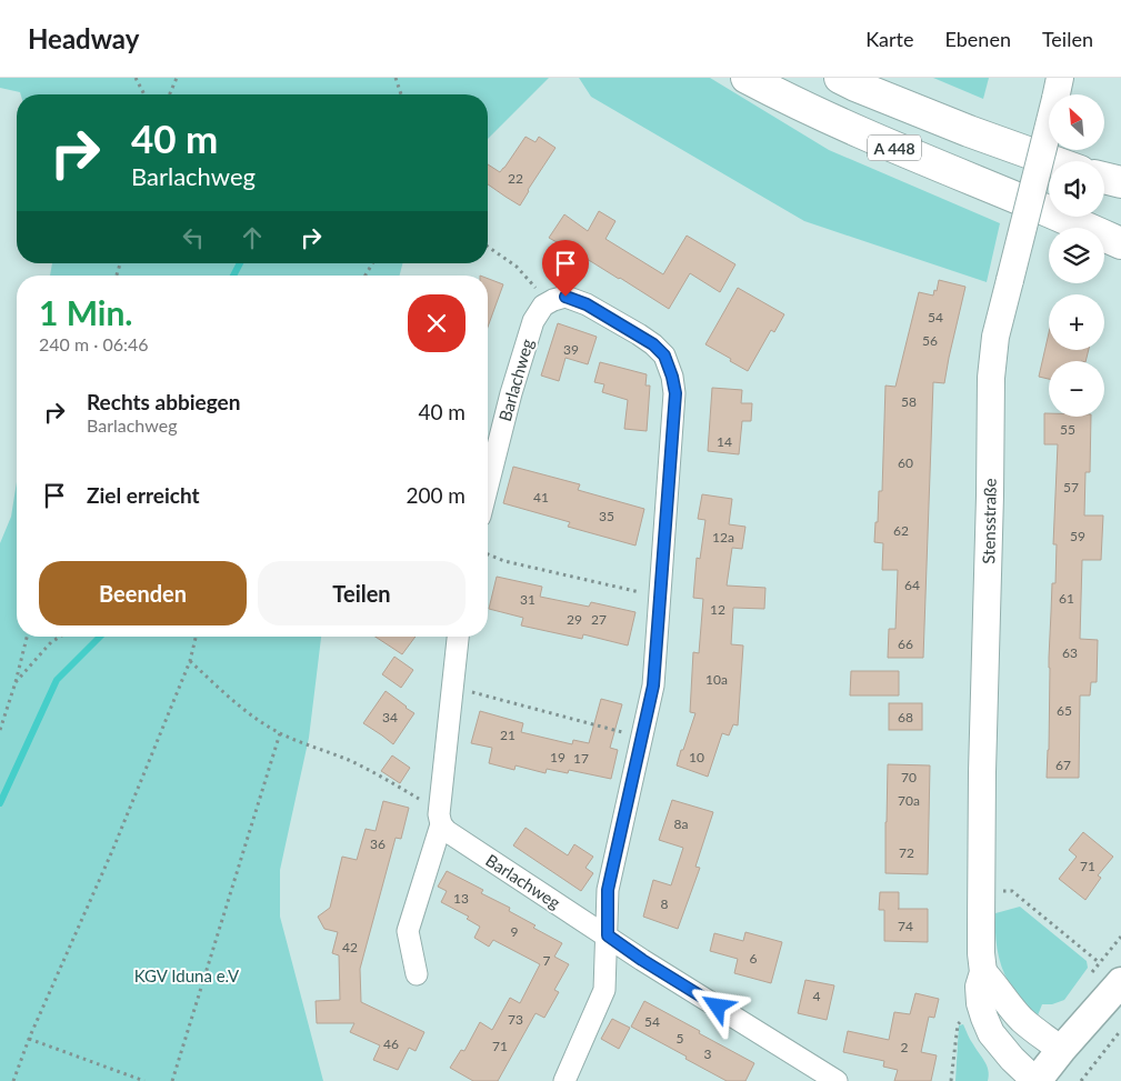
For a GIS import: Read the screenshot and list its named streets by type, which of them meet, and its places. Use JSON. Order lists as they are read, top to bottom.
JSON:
{
  "streets": {
    "highway": ["A 448"],
    "street": ["Barlachweg", "Stensstraße"]
  },
  "parks": ["KGV Iduna e.V"],
  "house_numbers": [
    "22",
    "54",
    "56",
    "39",
    "58",
    "55",
    "14",
    "60",
    "57",
    "41",
    "35",
    "62",
    "59",
    "12a",
    "64",
    "61",
    "31",
    "12",
    "29",
    "27",
    "66",
    "63",
    "10a",
    "65",
    "34",
    "68",
    "21",
    "19",
    "10",
    "17",
    "67",
    "70",
    "70a",
    "8a",
    "36",
    "72",
    "71",
    "13",
    "8",
    "74",
    "9",
    "42",
    "6",
    "7",
    "4",
    "73",
    "54",
    "5",
    "46",
    "71",
    "2",
    "3"
  ],
  "north": "top left",
  "page": {
    "header": "Headway",
    "nav": ["Karte", "Ebenen", "Teilen"],
    "map_buttons": ["+", "−"],
    "turn": ["40 m", "Barlachweg"],
    "heading": ["1 Min.", "240 m · 06:46"],
    "list": [
      {
        "name": "Rechts abbiegen",
        "note": "Barlachweg",
        "value": "40 m"
      },
      {
        "name": "Ziel erreicht",
        "value": "200 m"
      }
    ],
    "buttons": ["Beenden", "Teilen"]
  }
}
